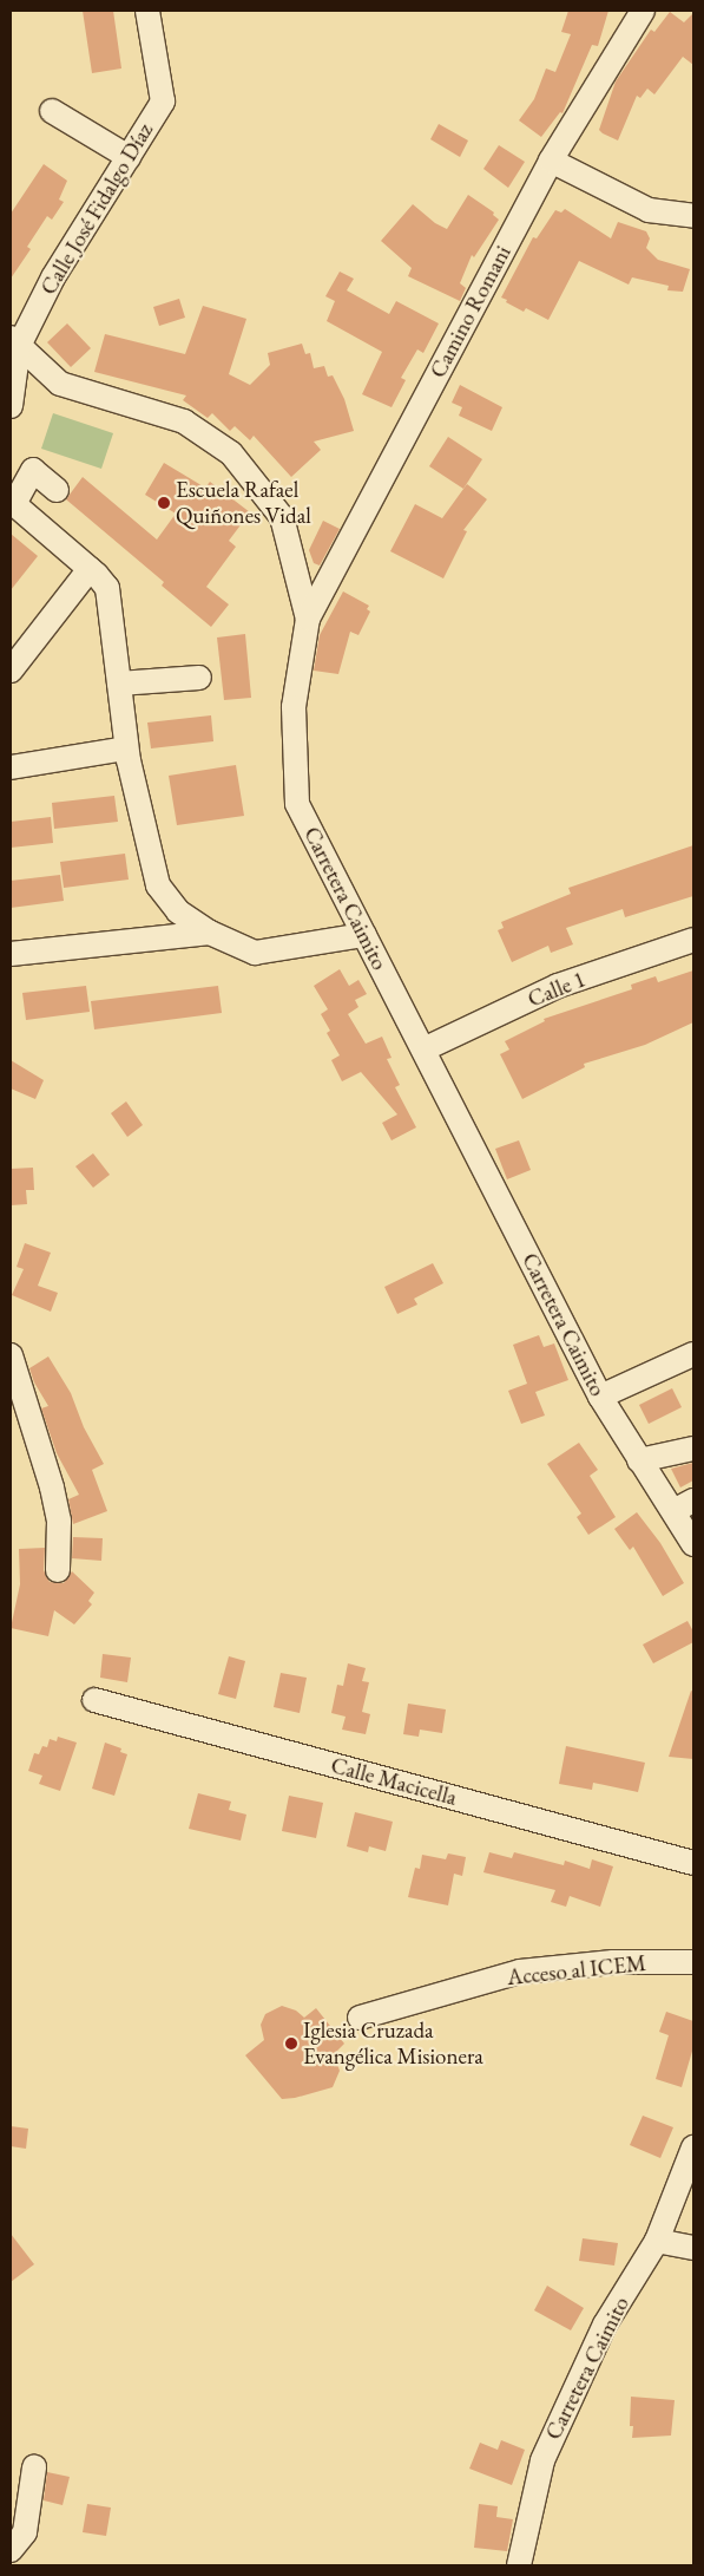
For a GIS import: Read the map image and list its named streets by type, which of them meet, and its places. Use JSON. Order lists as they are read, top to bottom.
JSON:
{
  "streets": {
    "street": [
      "Calle José Fidalgo Díaz",
      "Camino Romani",
      "Carretera Caimito",
      "Calle 1",
      "Calle Macicella",
      "Acceso al ICEM"
    ]
  },
  "crossings": [
    ["Calle José Fidalgo Díaz", "Carretera Caimito"],
    ["Camino Romani", "Carretera Caimito"],
    ["Carretera Caimito", "Calle 1"]
  ],
  "places": ["Escuela Rafael Quiñones Vidal", "Iglesia Cruzada Evangélica Misionera"]
}
